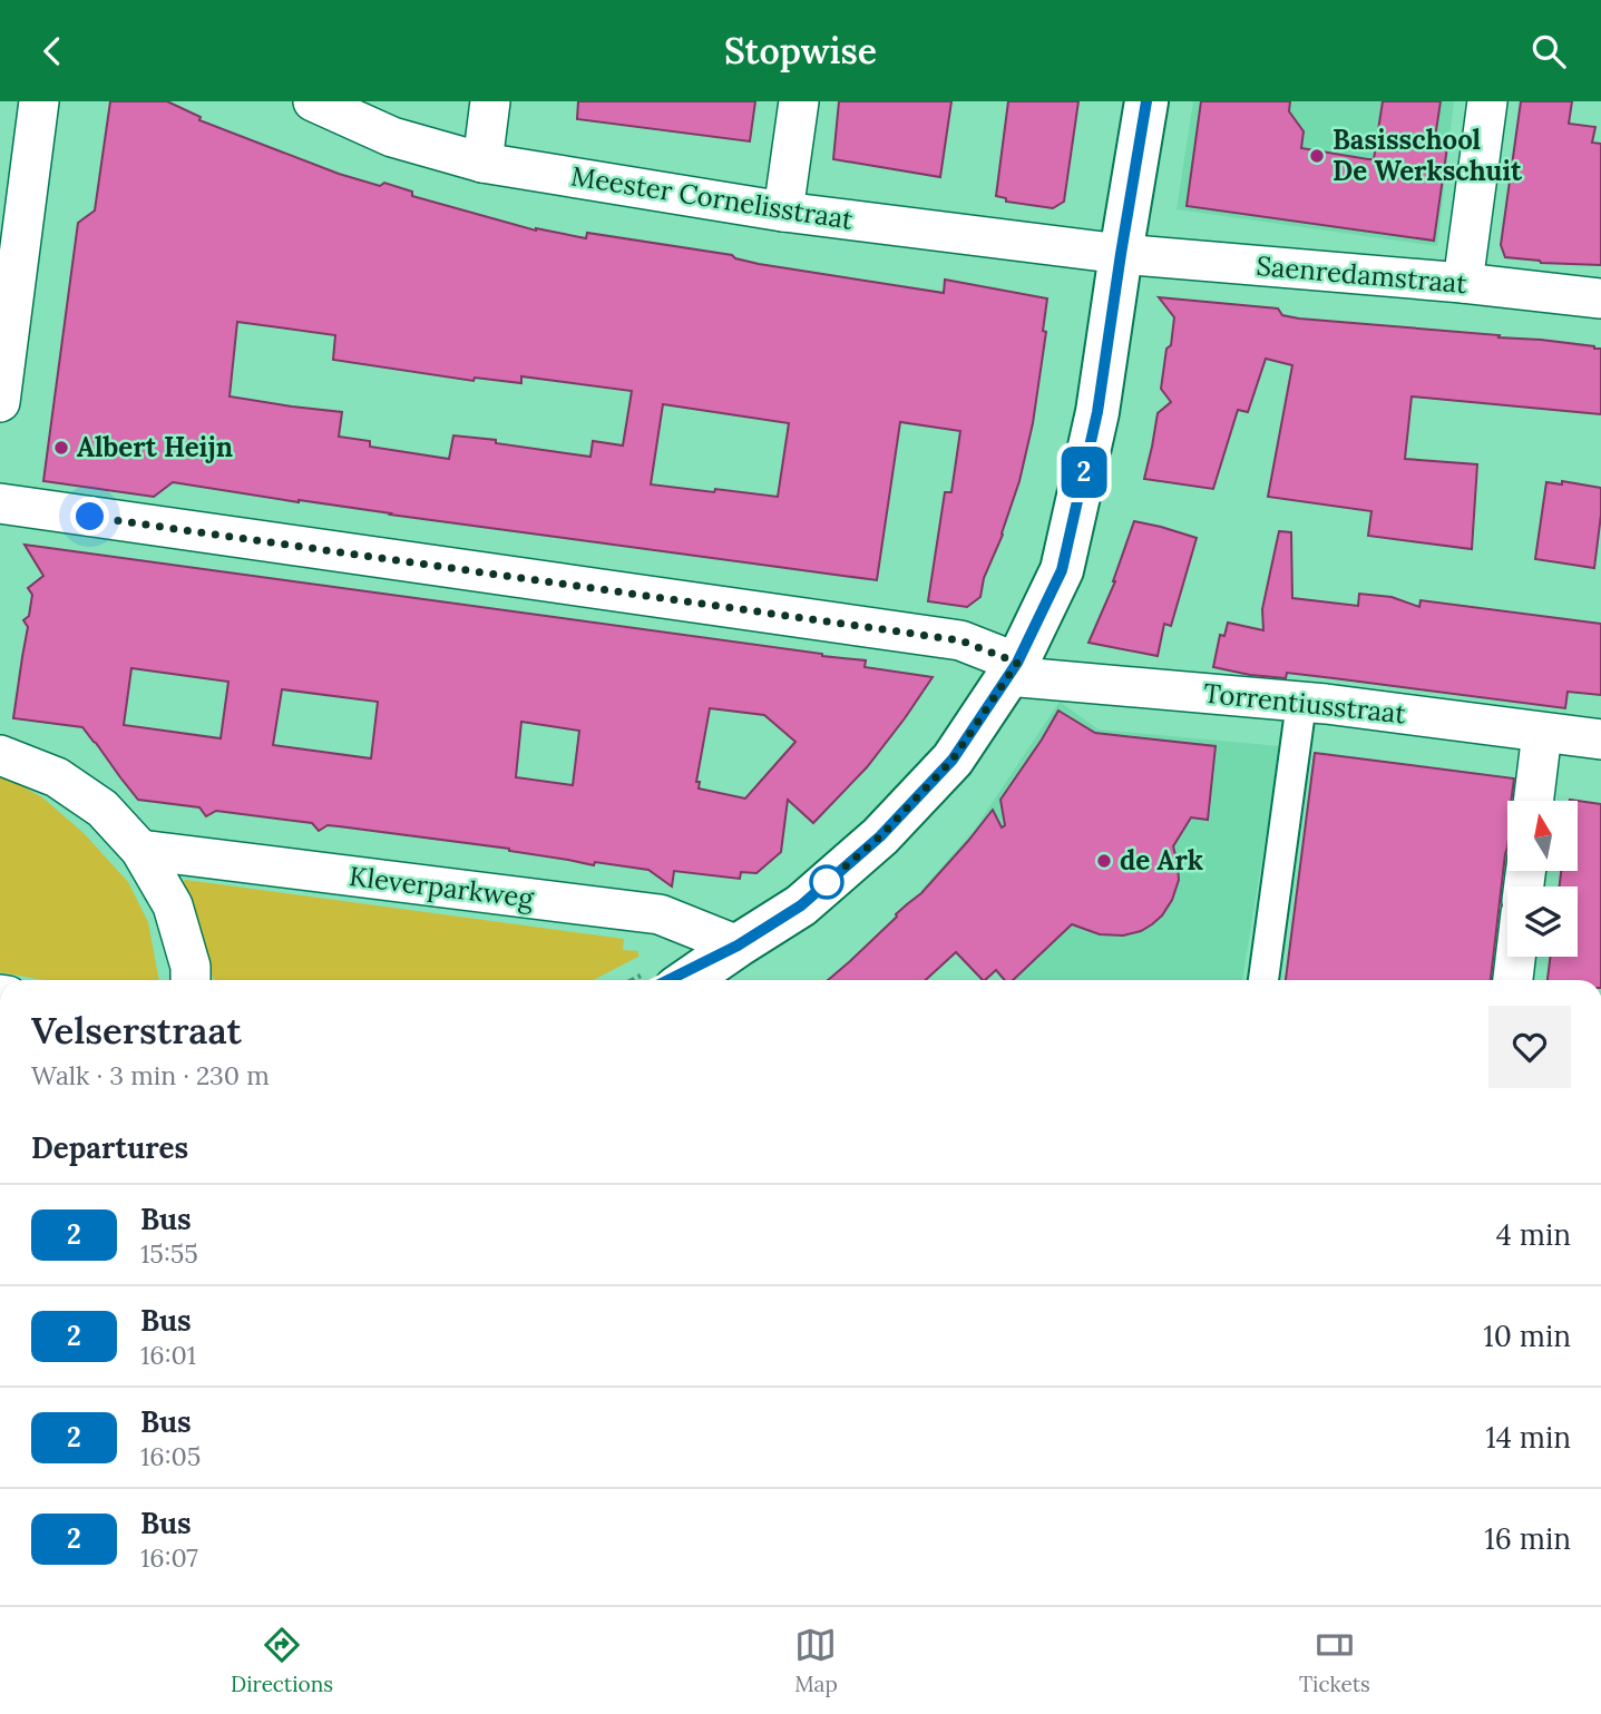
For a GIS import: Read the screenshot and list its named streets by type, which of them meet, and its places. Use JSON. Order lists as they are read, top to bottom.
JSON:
{
  "streets": {
    "street": [
      "Meester Cornelisstraat",
      "Saenredamstraat",
      "Torrentiusstraat",
      "Kleverparkweg"
    ]
  },
  "crossings": [
    ["Meester Cornelisstraat", "Saenredamstraat"]
  ],
  "places": ["Basisschool De Werkschuit", "Albert Heijn", "de Ark"],
  "lines": ["bus line 2"],
  "north": "top",
  "page": {
    "header": "Stopwise",
    "on_map": "2",
    "heading": [
      ["Velserstraat", "Walk · 3 min · 230 m"],
      "Departures"
    ],
    "list": [
      {
        "mark": "2",
        "name": "Bus",
        "note": "15:55",
        "value": "4 min"
      },
      {
        "mark": "2",
        "name": "Bus",
        "note": "16:01",
        "value": "10 min"
      },
      {
        "mark": "2",
        "name": "Bus",
        "note": "16:05",
        "value": "14 min"
      },
      {
        "mark": "2",
        "name": "Bus",
        "note": "16:07",
        "value": "16 min"
      }
    ],
    "tabs": ["Directions", "Map", "Tickets"]
  }
}
